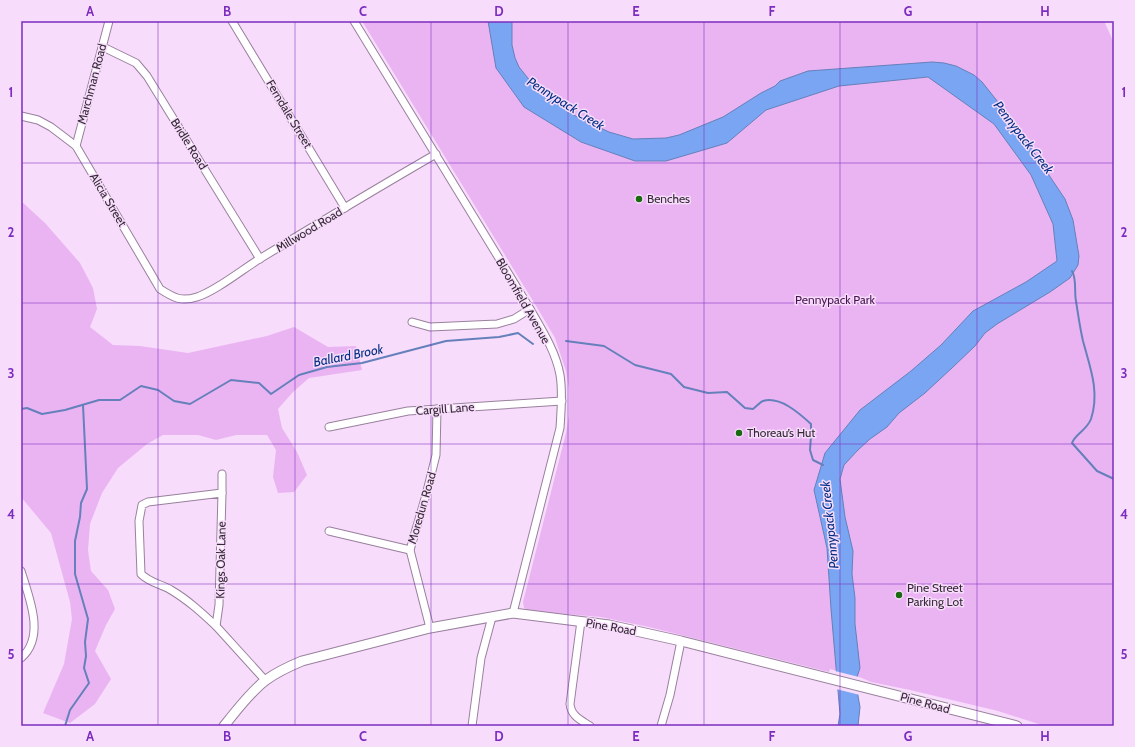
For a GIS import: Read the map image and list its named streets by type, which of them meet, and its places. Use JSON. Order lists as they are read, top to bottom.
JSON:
{
  "streets": {
    "street": [
      "Marchman Road",
      "Ferndale Street",
      "Bridle Road",
      "Alicia Street",
      "Millwood Road",
      "Bloomfield Avenue",
      "Cargill Lane",
      "Moredun Road",
      "Kings Oak Lane",
      "Pine Road"
    ]
  },
  "crossings": [
    ["Marchman Road", "Bridle Road"],
    ["Marchman Road", "Alicia Street"],
    ["Ferndale Street", "Millwood Road"],
    ["Bridle Road", "Millwood Road"],
    ["Alicia Street", "Millwood Road"],
    ["Millwood Road", "Bloomfield Avenue"],
    ["Bloomfield Avenue", "Cargill Lane"],
    ["Bloomfield Avenue", "Pine Road"],
    ["Cargill Lane", "Moredun Road"],
    ["Moredun Road", "Pine Road"]
  ],
  "water": ["Pennypack Creek", "Ballard Brook"],
  "parks": ["Pennypack Park"],
  "places": ["Benches", "Thoreau’s Hut", "Pine Street Parking Lot"],
  "grid": {
    "columns": [
      "A",
      "B",
      "C",
      "D",
      "E",
      "F",
      "G",
      "H"
    ],
    "rows": [
      "1",
      "2",
      "3",
      "4",
      "5"
    ]
  }
}
